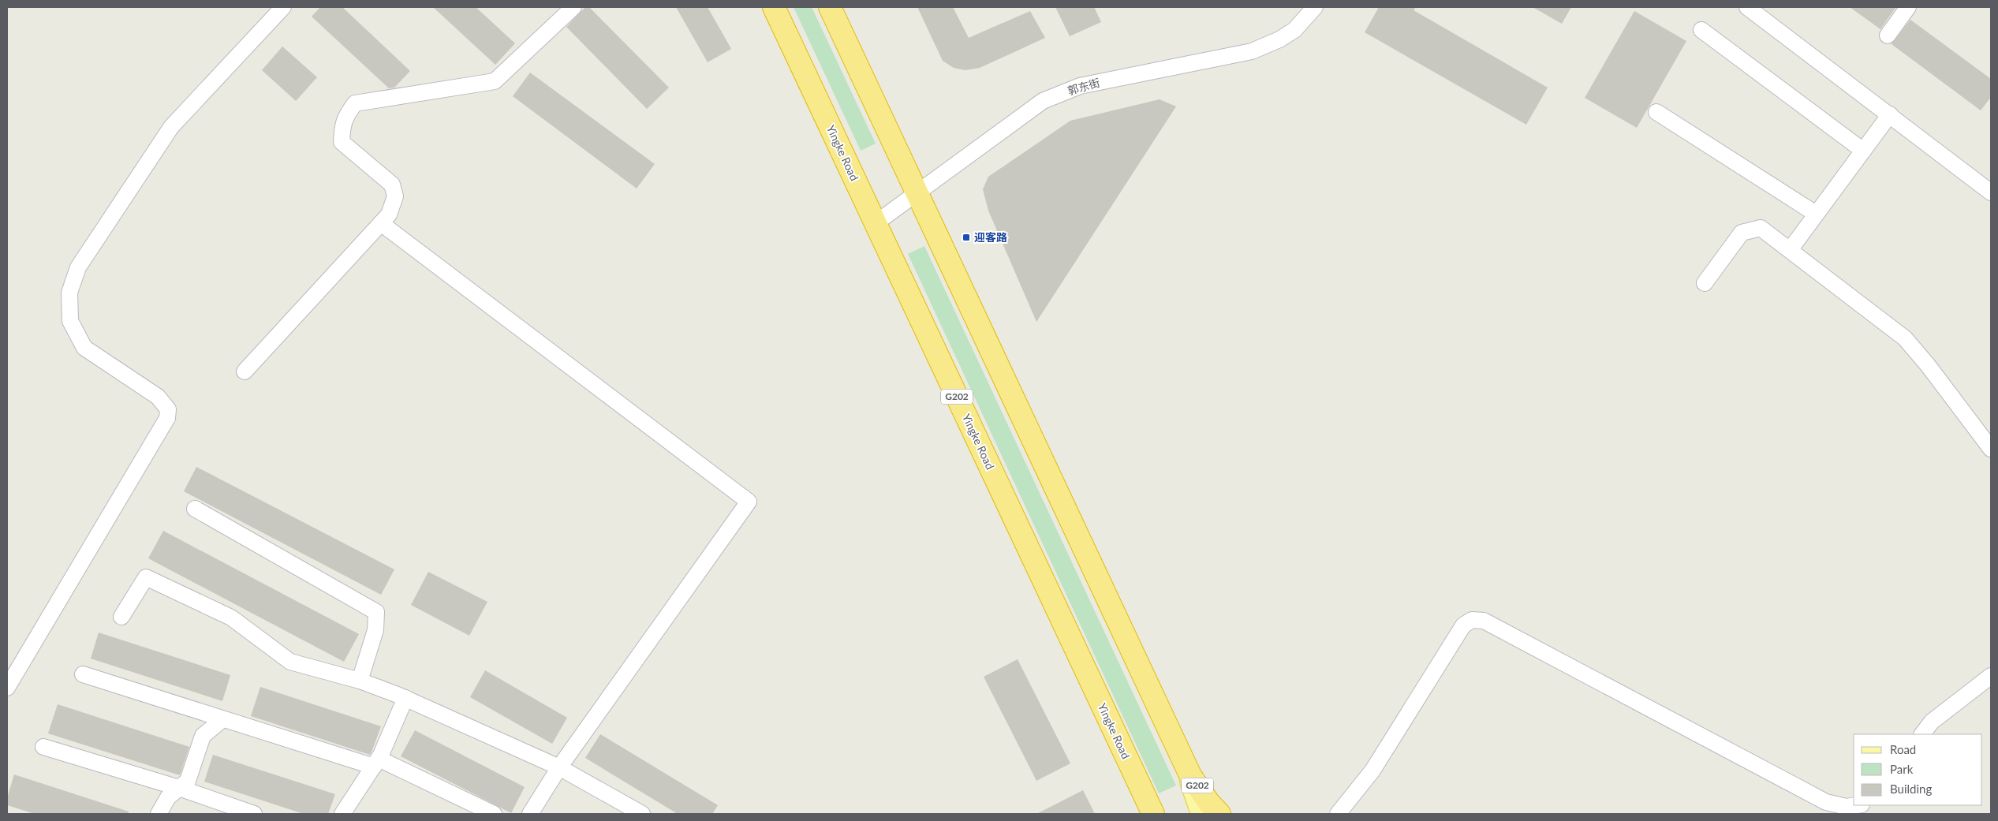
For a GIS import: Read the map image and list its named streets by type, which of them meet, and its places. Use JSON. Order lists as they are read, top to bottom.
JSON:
{
  "streets": {
    "highway": ["Yingke Road", "G202"],
    "street": ["郭东街"]
  },
  "crossings": [
    ["郭东街", "Yingke Road"],
    ["郭东街", "G202"],
    ["Yingke Road", "G202"]
  ],
  "places": {
    "transit": ["迎客路"]
  },
  "legend": ["Road", "Park", "Building"]
}
